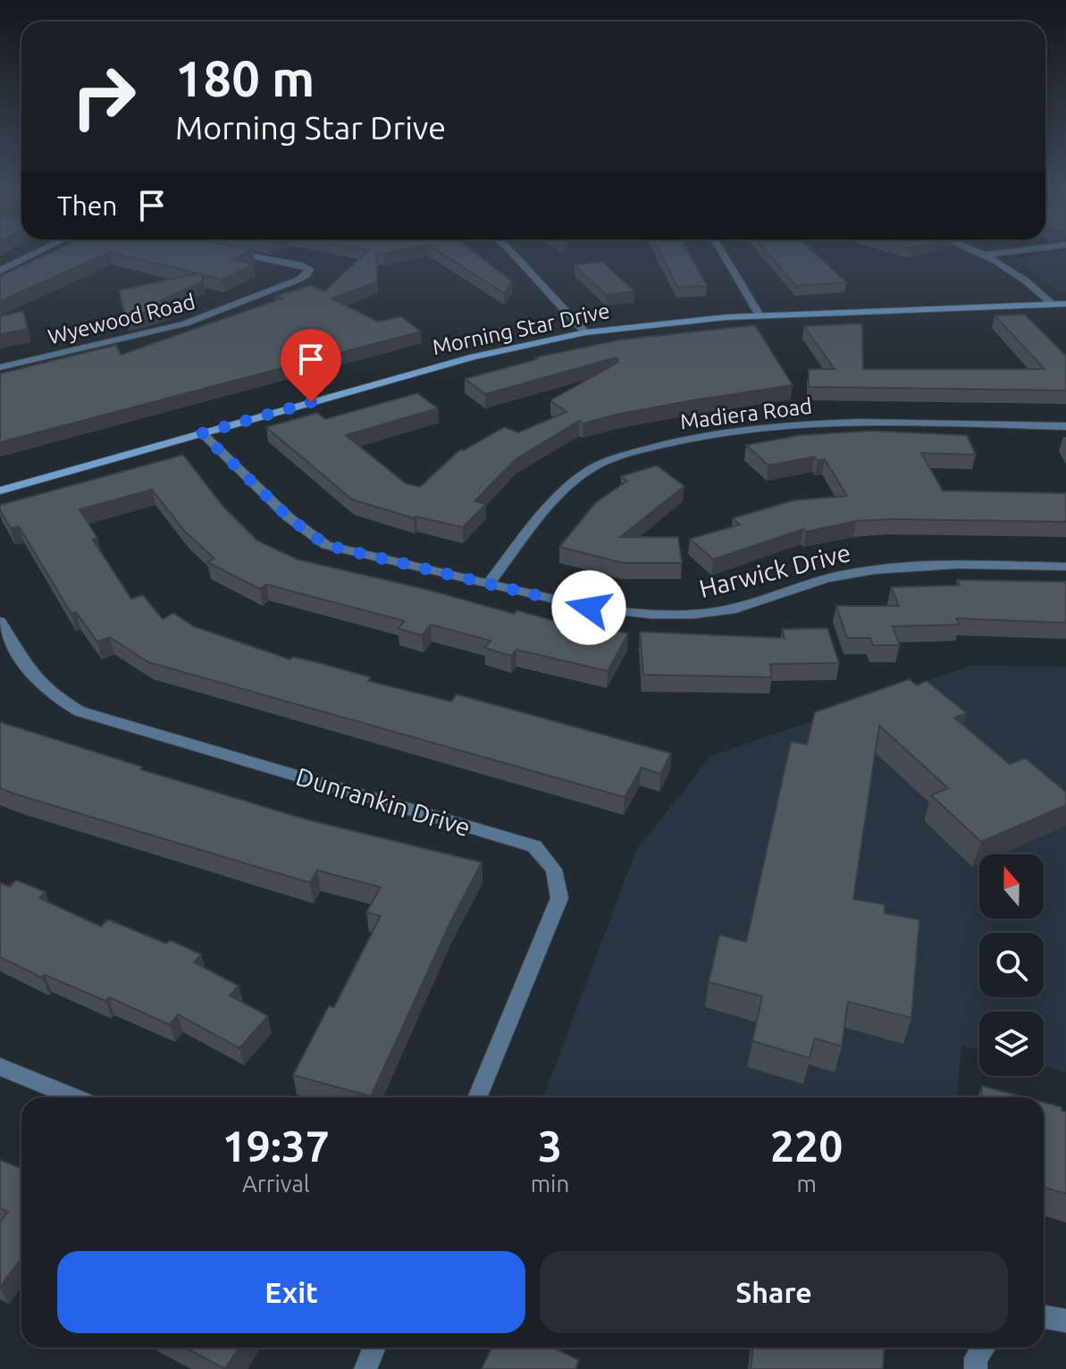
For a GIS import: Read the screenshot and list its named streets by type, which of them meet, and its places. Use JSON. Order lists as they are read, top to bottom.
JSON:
{
  "streets": {
    "street": [
      "Wyewood Road",
      "Morning Star Drive",
      "Madiera Road",
      "Harwick Drive",
      "Dunrankin Drive"
    ]
  },
  "crossings": [
    ["Morning Star Drive", "Harwick Drive"],
    ["Madiera Road", "Harwick Drive"]
  ],
  "north": "top",
  "page": {
    "turn": ["180 m", "Morning Star Drive"],
    "then": "Then",
    "eta": [
      "19:37",
      "Arrival",
      "3",
      "min",
      "220",
      "m"
    ],
    "buttons": ["Exit", "Share"]
  }
}
